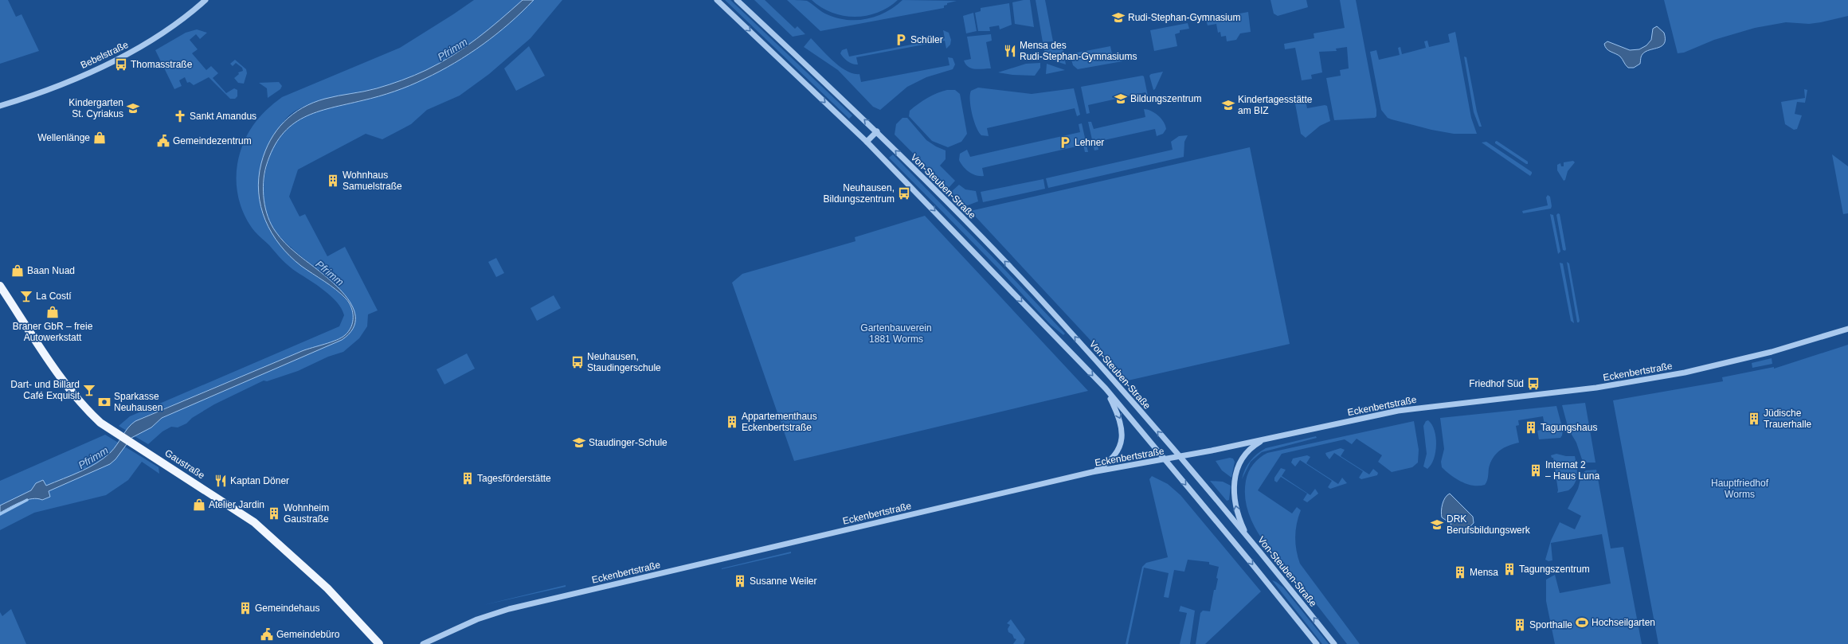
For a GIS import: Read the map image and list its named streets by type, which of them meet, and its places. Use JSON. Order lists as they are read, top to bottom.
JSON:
{
  "streets": {
    "main road": ["Gaustraße"],
    "street": ["Bebelstraße", "Von-Steuben-Straße", "Eckenbertstraße"]
  },
  "crossings": [
    ["Von-Steuben-Straße", "Eckenbertstraße"]
  ],
  "water": ["Pfrimm"],
  "parks": ["Gartenbauverein 1881 Worms", "Hauptfriedhof Worms"],
  "places": {
    "school or university": [
      "Rudi-Stephan-Gymnasium",
      "Bildungszentrum",
      "Kindertagesstätte am BIZ",
      "Kindergarten St. Cyriakus",
      "Staudinger-Schule",
      "DRK Berufsbildungswerk"
    ],
    "parking": ["Schüler", "Lehner"],
    "restaurant": ["Mensa des Rudi-Stephan-Gymnasiums", "Kaptan Döner"],
    "bus stop": [
      "Thomasstraße",
      "Neuhausen, Bildungszentrum",
      "Neuhausen, Staudingerschule",
      "Friedhof Süd"
    ],
    "church": ["Sankt Amandus"],
    "shop": [
      "Wellenlänge",
      "Baan Nuad",
      "Braner GbR – freie Autowerkstatt",
      "Atelier Jardin"
    ],
    "public building": ["Gemeindezentrum", "Gemeindebüro"],
    "building": [
      "Wohnhaus Samuelstraße",
      "Jüdische Trauerhalle",
      "Appartementhaus Eckenbertstraße",
      "Tagungshaus",
      "Internat 2 – Haus Luna",
      "Tagesförderstätte",
      "Wohnheim Gaustraße",
      "Tagungszentrum",
      "Mensa",
      "Susanne Weiler",
      "Gemeindehaus",
      "Sporthalle"
    ],
    "bar": ["La Costí", "Dart- und Billard Café Exquisit"],
    "bank": ["Sparkasse Neuhausen"],
    "sports": ["Hochseilgarten"]
  }
}
